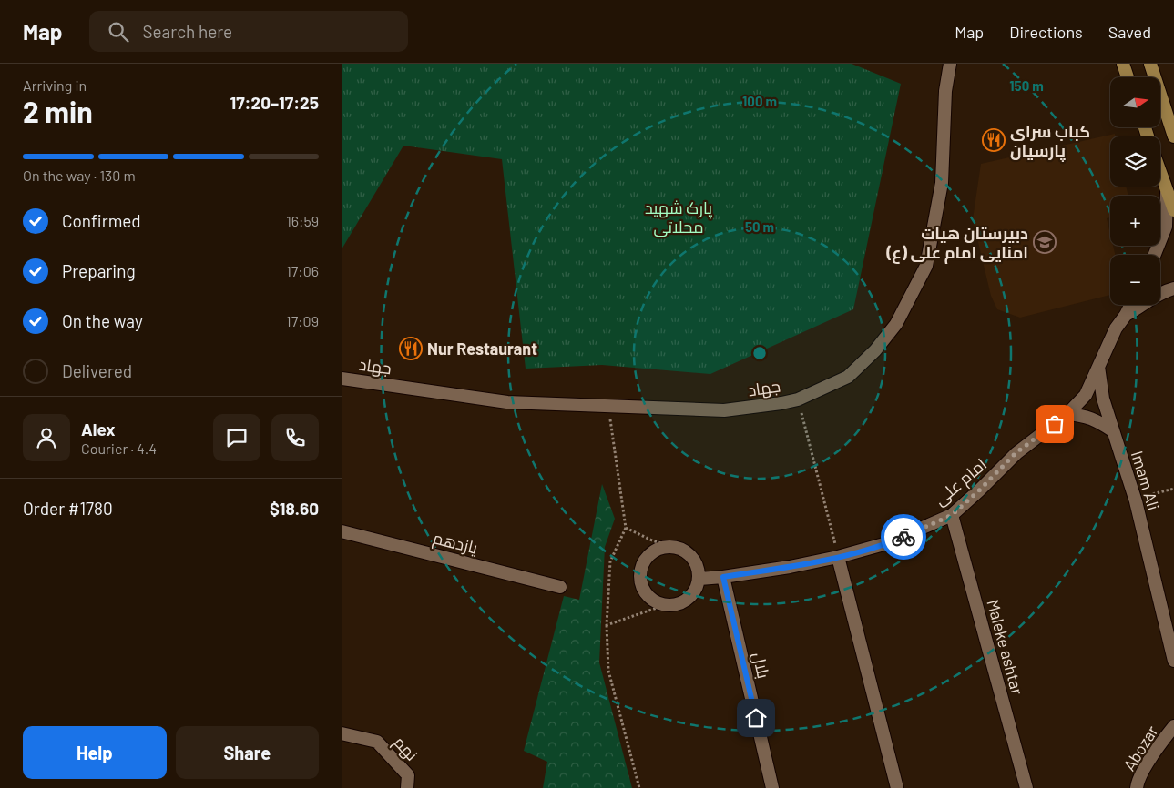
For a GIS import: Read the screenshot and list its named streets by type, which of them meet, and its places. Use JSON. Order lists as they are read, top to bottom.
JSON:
{
  "streets": {
    "street": [
      "جهاد",
      "Imam Ali",
      "امام علی",
      "یازدهم",
      "Maleke ashtar",
      "بلال",
      "نهم",
      "Abozar"
    ]
  },
  "crossings": [
    ["Imam Ali", "امام علی"],
    ["امام علی", "Maleke ashtar"],
    ["امام علی", "بلال"]
  ],
  "parks": ["پارک شهید محلاتی"],
  "places": {
    "restaurant": ["کباب سرای پارسیان", "Nur Restaurant"],
    "school or university": ["دبیرستان هیات امنایی امام علی (ع)"]
  },
  "north": "right",
  "page": {
    "header": "Map",
    "search": "Search here",
    "nav": ["Map", "Directions", "Saved"],
    "heading": ["2 min", "Arriving in", "17:20–17:25"],
    "panel": [
      "Alex",
      "Courier · 4.4",
      "Order #1780",
      "$18.60"
    ],
    "map_buttons": ["+", "−"],
    "bar": "On the way · 130 m",
    "list": [
      ["Confirmed", "16:59"],
      ["Preparing", "17:06"],
      ["On the way", "17:09"],
      "Delivered"
    ],
    "buttons": ["Help", "Share"]
  },
  "rings": ["150 m", "100 m", "50 m"]
}
